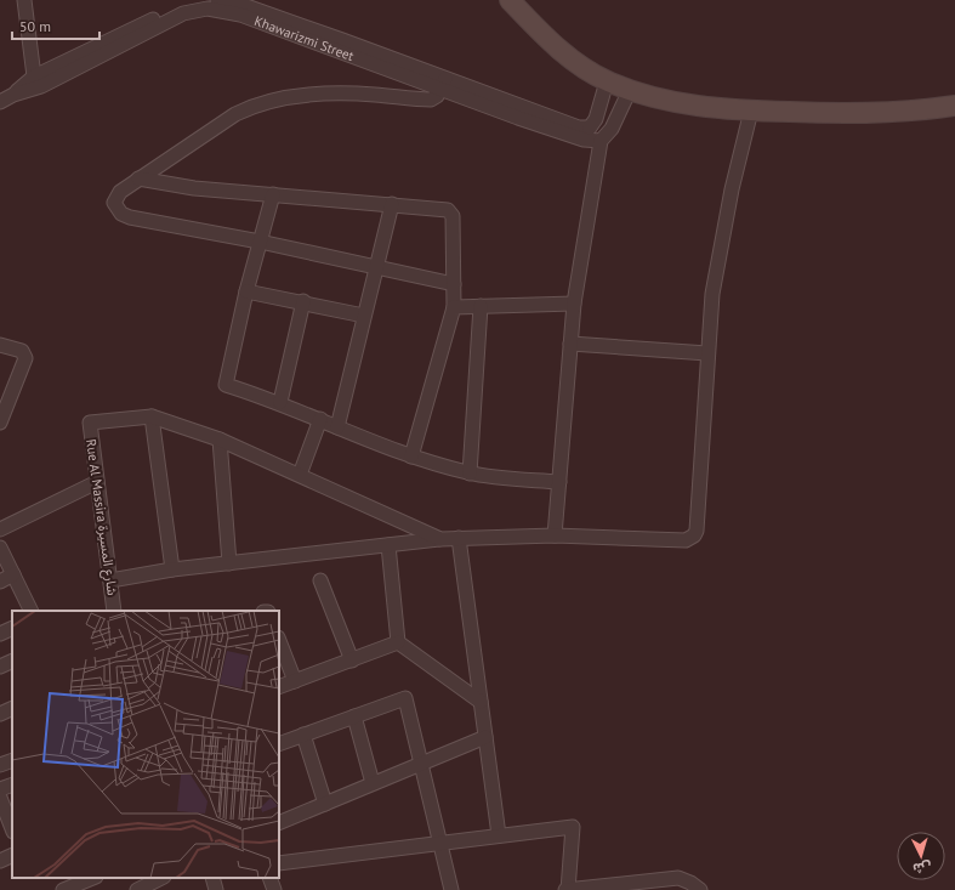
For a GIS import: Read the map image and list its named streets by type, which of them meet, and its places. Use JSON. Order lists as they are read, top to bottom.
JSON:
{
  "streets": {
    "street": ["Khawarizmi Street", "Rue Al Massira شارع المسيرة"]
  },
  "scale_bar": "50 m",
  "north": "bottom"
}
